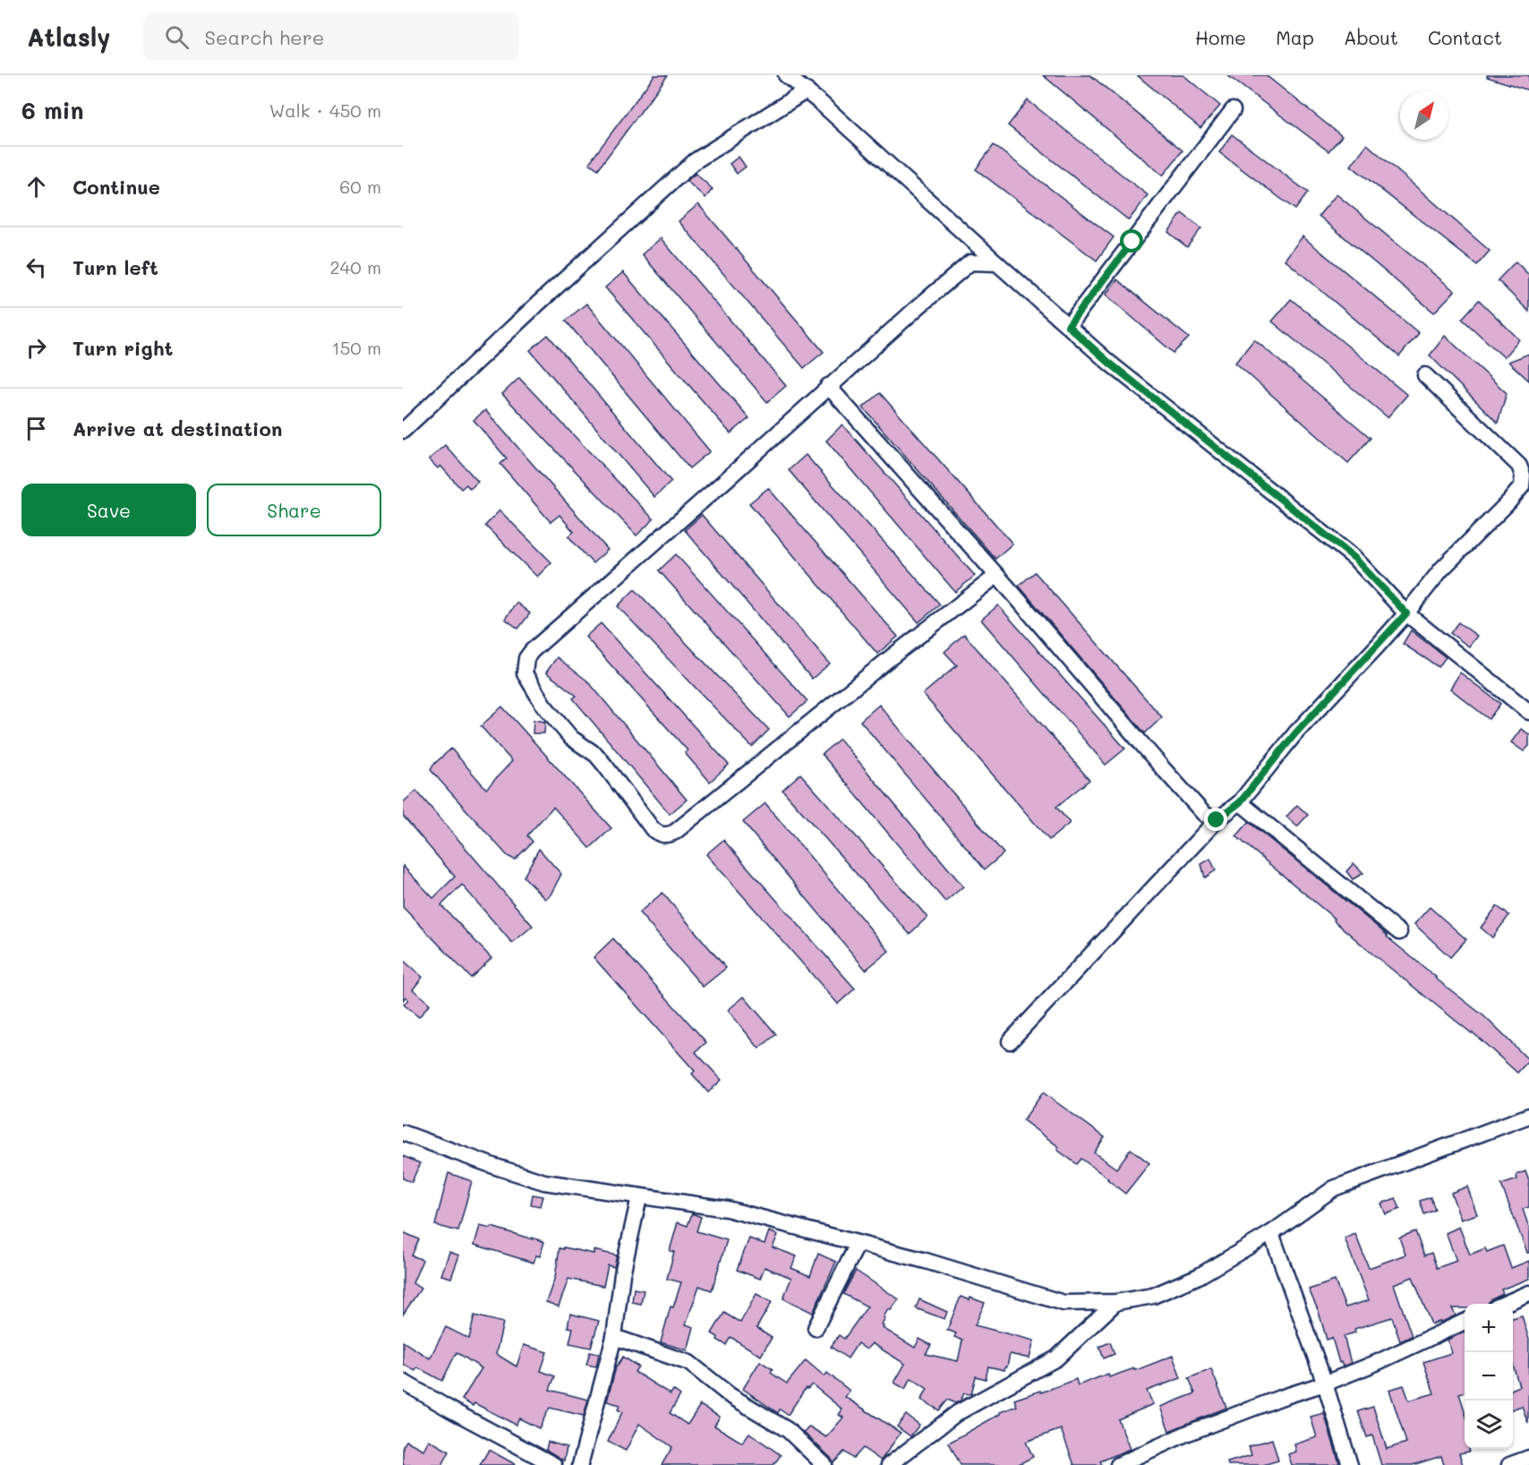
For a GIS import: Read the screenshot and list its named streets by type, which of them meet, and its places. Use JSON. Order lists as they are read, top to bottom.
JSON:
{
  "north": "top right",
  "page": {
    "header": "Atlasly",
    "search": "Search here",
    "nav": [
      "Home",
      "Map",
      "About",
      "Contact"
    ],
    "heading": ["6 min", "Walk · 450 m"],
    "list": [
      ["Continue", "60 m"],
      ["Turn left", "240 m"],
      ["Turn right", "150 m"],
      "Arrive at destination"
    ],
    "buttons": ["Save", "Share"],
    "map_buttons": ["+", "−"]
  }
}
